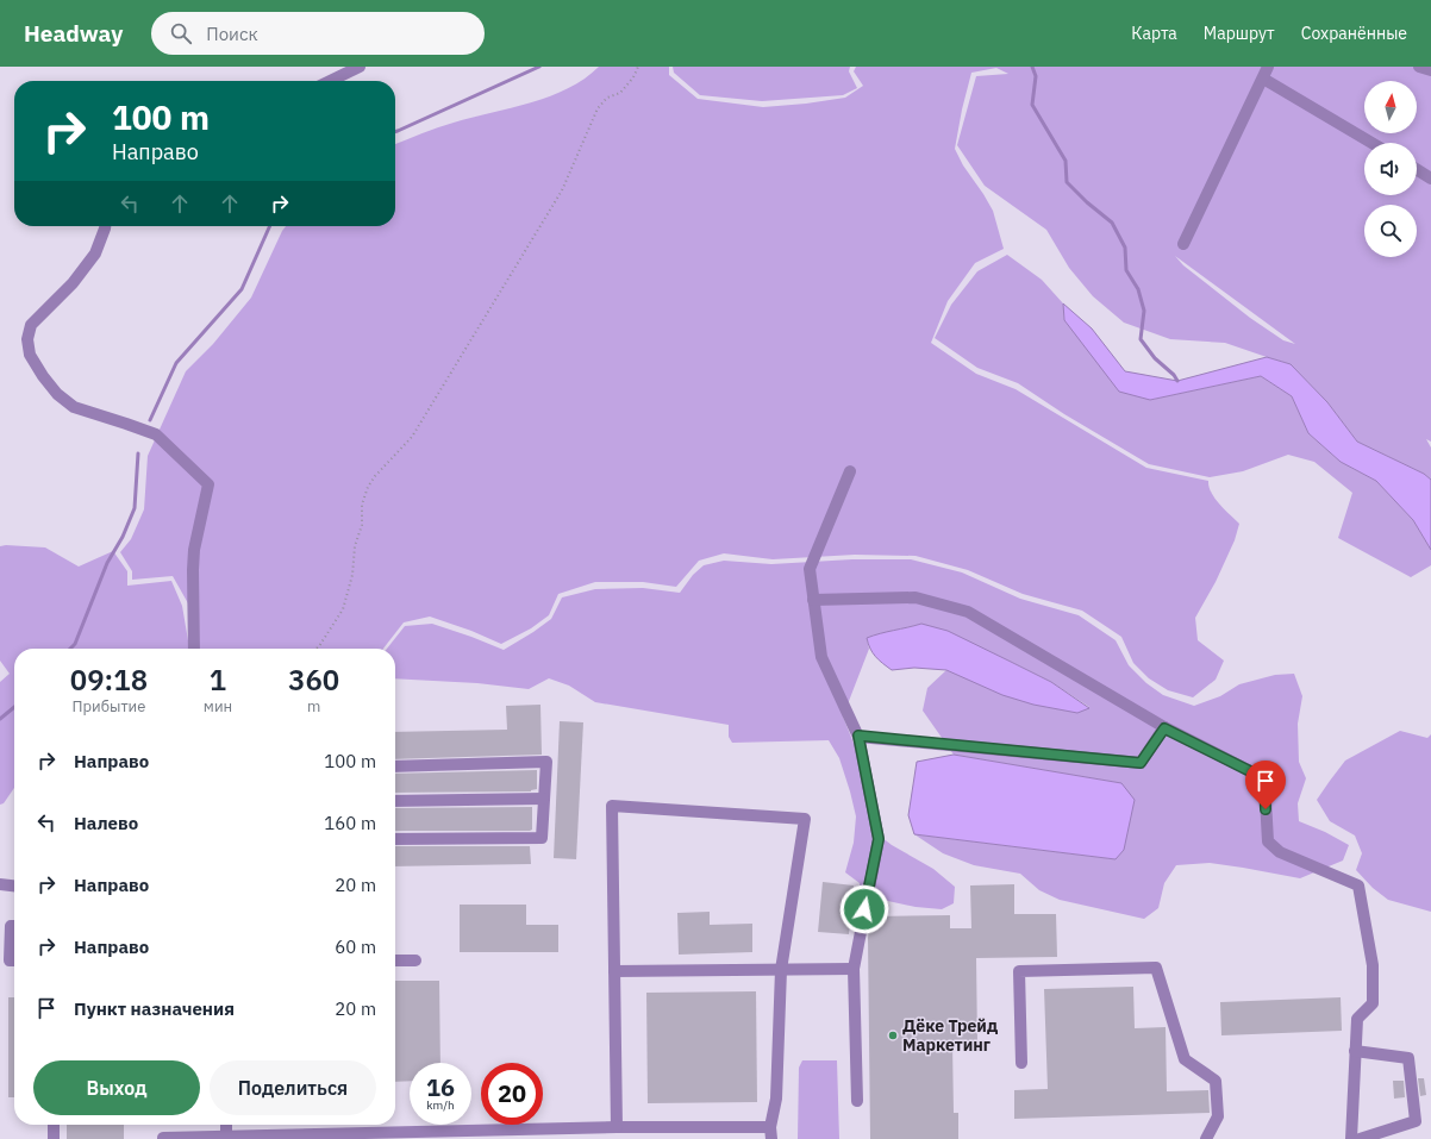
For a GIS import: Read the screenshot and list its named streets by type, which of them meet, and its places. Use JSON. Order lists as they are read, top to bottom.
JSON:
{
  "places": ["Дёке Трейд Маркетинг"],
  "north": "top",
  "page": {
    "header": "Headway",
    "search": "Поиск",
    "nav": ["Карта", "Маршрут", "Сохранённые"],
    "turn": ["100 m", "Направо"],
    "eta": [
      "09:18",
      "Прибытие",
      "1",
      "мин",
      "360",
      "m"
    ],
    "list": [
      {
        "name": "Направо",
        "value": "100 m"
      },
      {
        "name": "Налево",
        "value": "160 m"
      },
      {
        "name": "Направо",
        "value": "20 m"
      },
      {
        "name": "Направо",
        "value": "60 m"
      },
      {
        "name": "Пункт назначения",
        "value": "20 m"
      }
    ],
    "buttons": ["Выход", "Поделиться"],
    "speed": "16 km/h",
    "limit": "20"
  }
}
